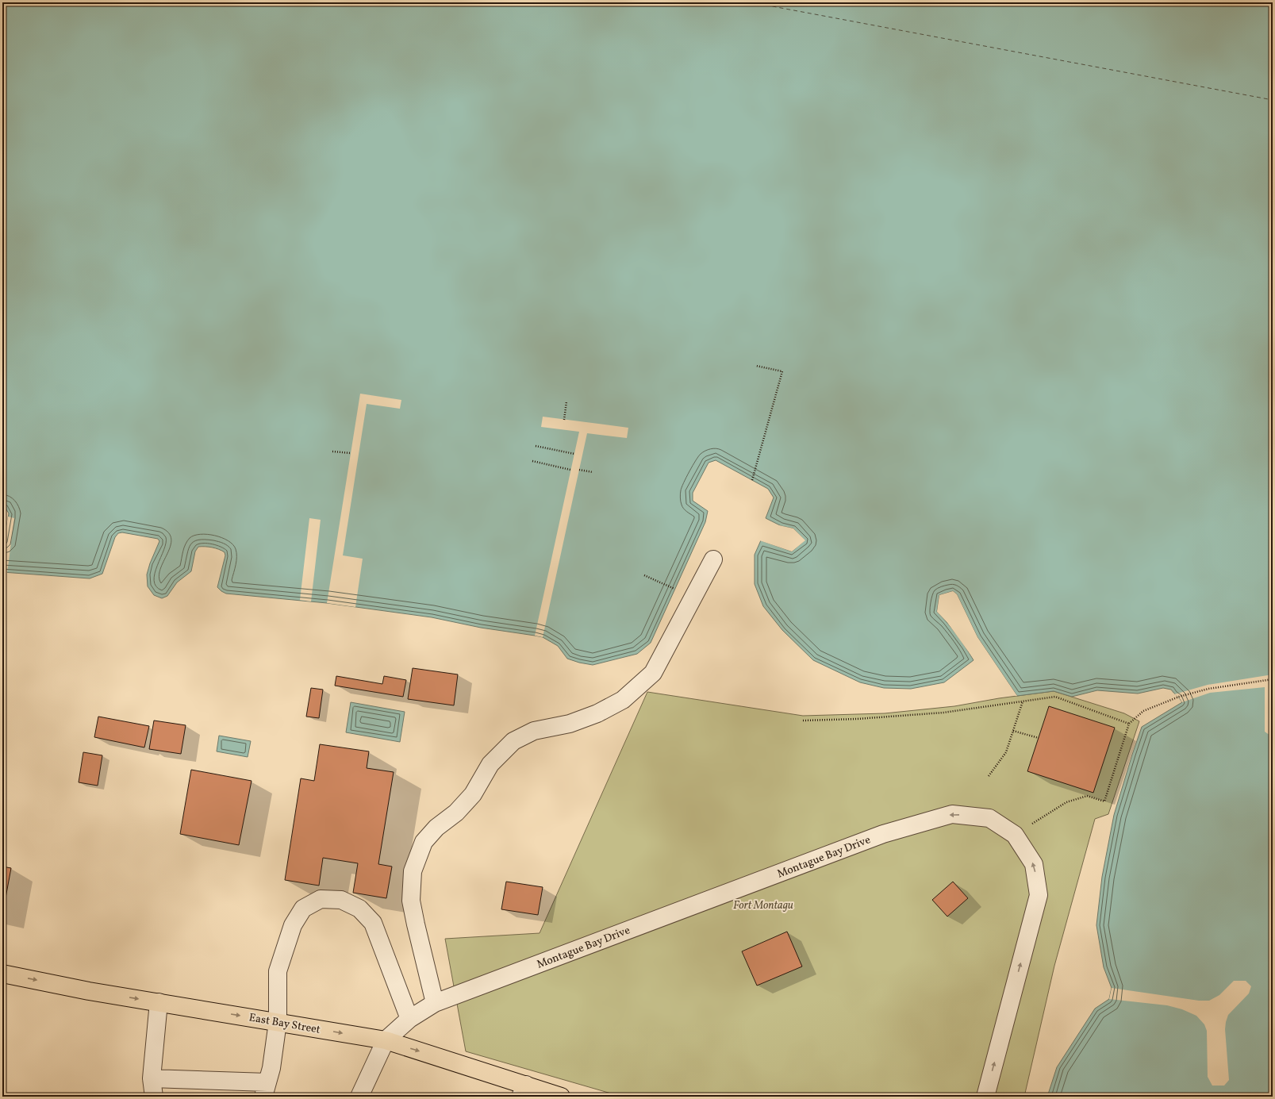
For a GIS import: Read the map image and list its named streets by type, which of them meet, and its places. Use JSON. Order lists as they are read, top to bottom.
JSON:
{
  "streets": {
    "highway": ["East Bay Street"],
    "street": ["Montague Bay Drive"]
  },
  "crossings": [
    ["Montague Bay Drive", "East Bay Street"]
  ],
  "one_way": ["East Bay Street"],
  "parks": ["Fort Montagu"]
}
